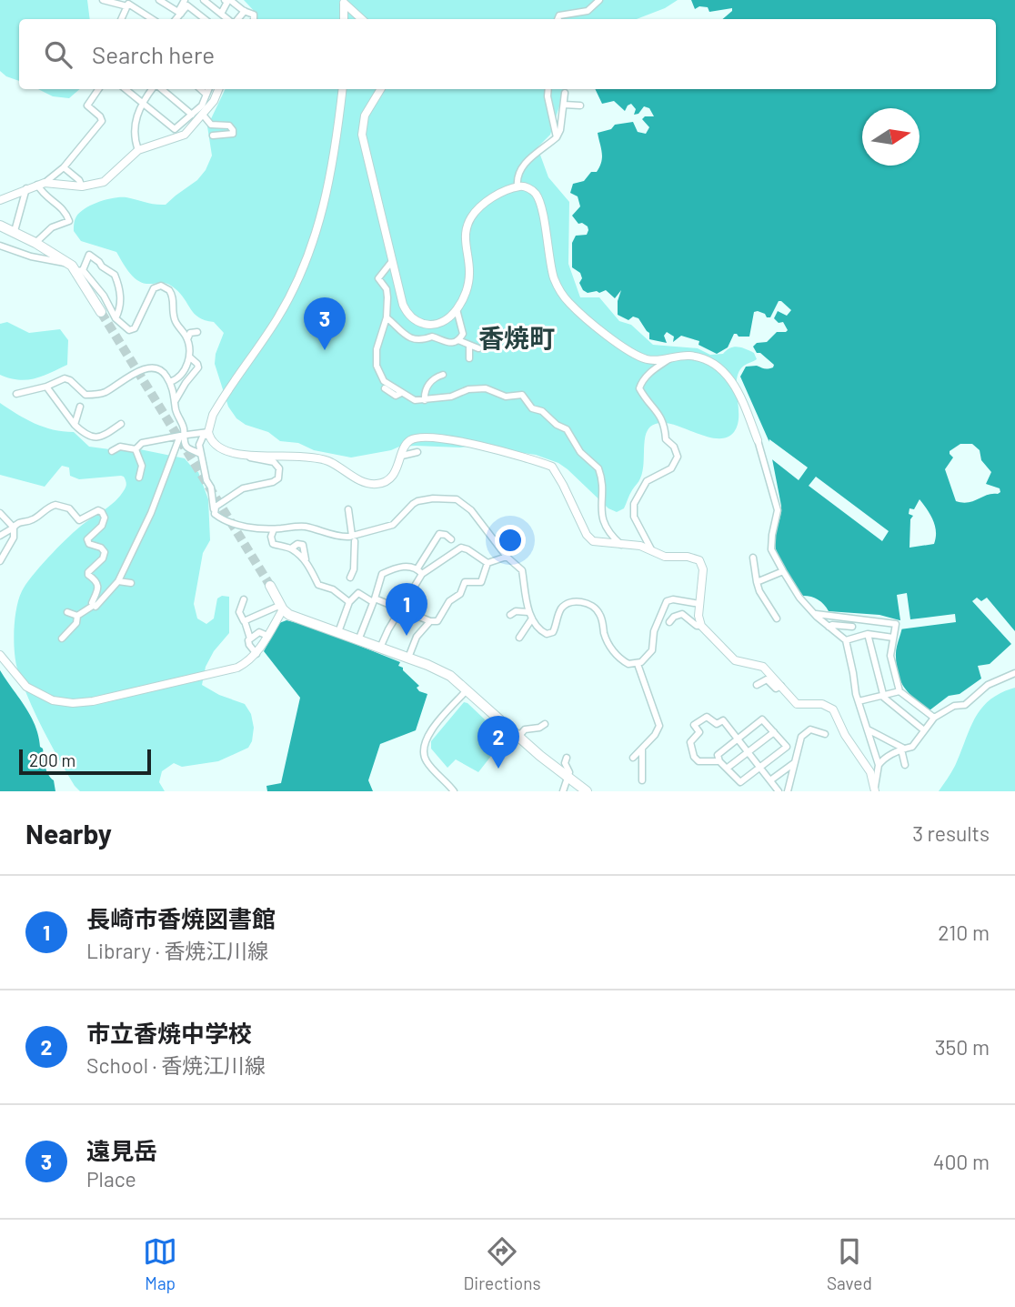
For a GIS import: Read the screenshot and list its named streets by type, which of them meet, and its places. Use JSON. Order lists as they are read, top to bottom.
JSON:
{
  "districts": ["香焼町"],
  "scale_bar": "200 m",
  "north": "right",
  "page": {
    "search": "Search here",
    "pins": ["3", "1", "2"],
    "scale": "200 m",
    "heading": ["Nearby", "3 results"],
    "list": [
      {
        "mark": "1",
        "name": "長崎市香焼図書館",
        "note": "Library · 香焼江川線",
        "value": "210 m"
      },
      {
        "mark": "2",
        "name": "市立香焼中学校",
        "note": "School · 香焼江川線",
        "value": "350 m"
      },
      {
        "mark": "3",
        "name": "遠見岳",
        "note": "Place",
        "value": "400 m"
      }
    ],
    "nav": ["Map", "Directions", "Saved"]
  }
}
